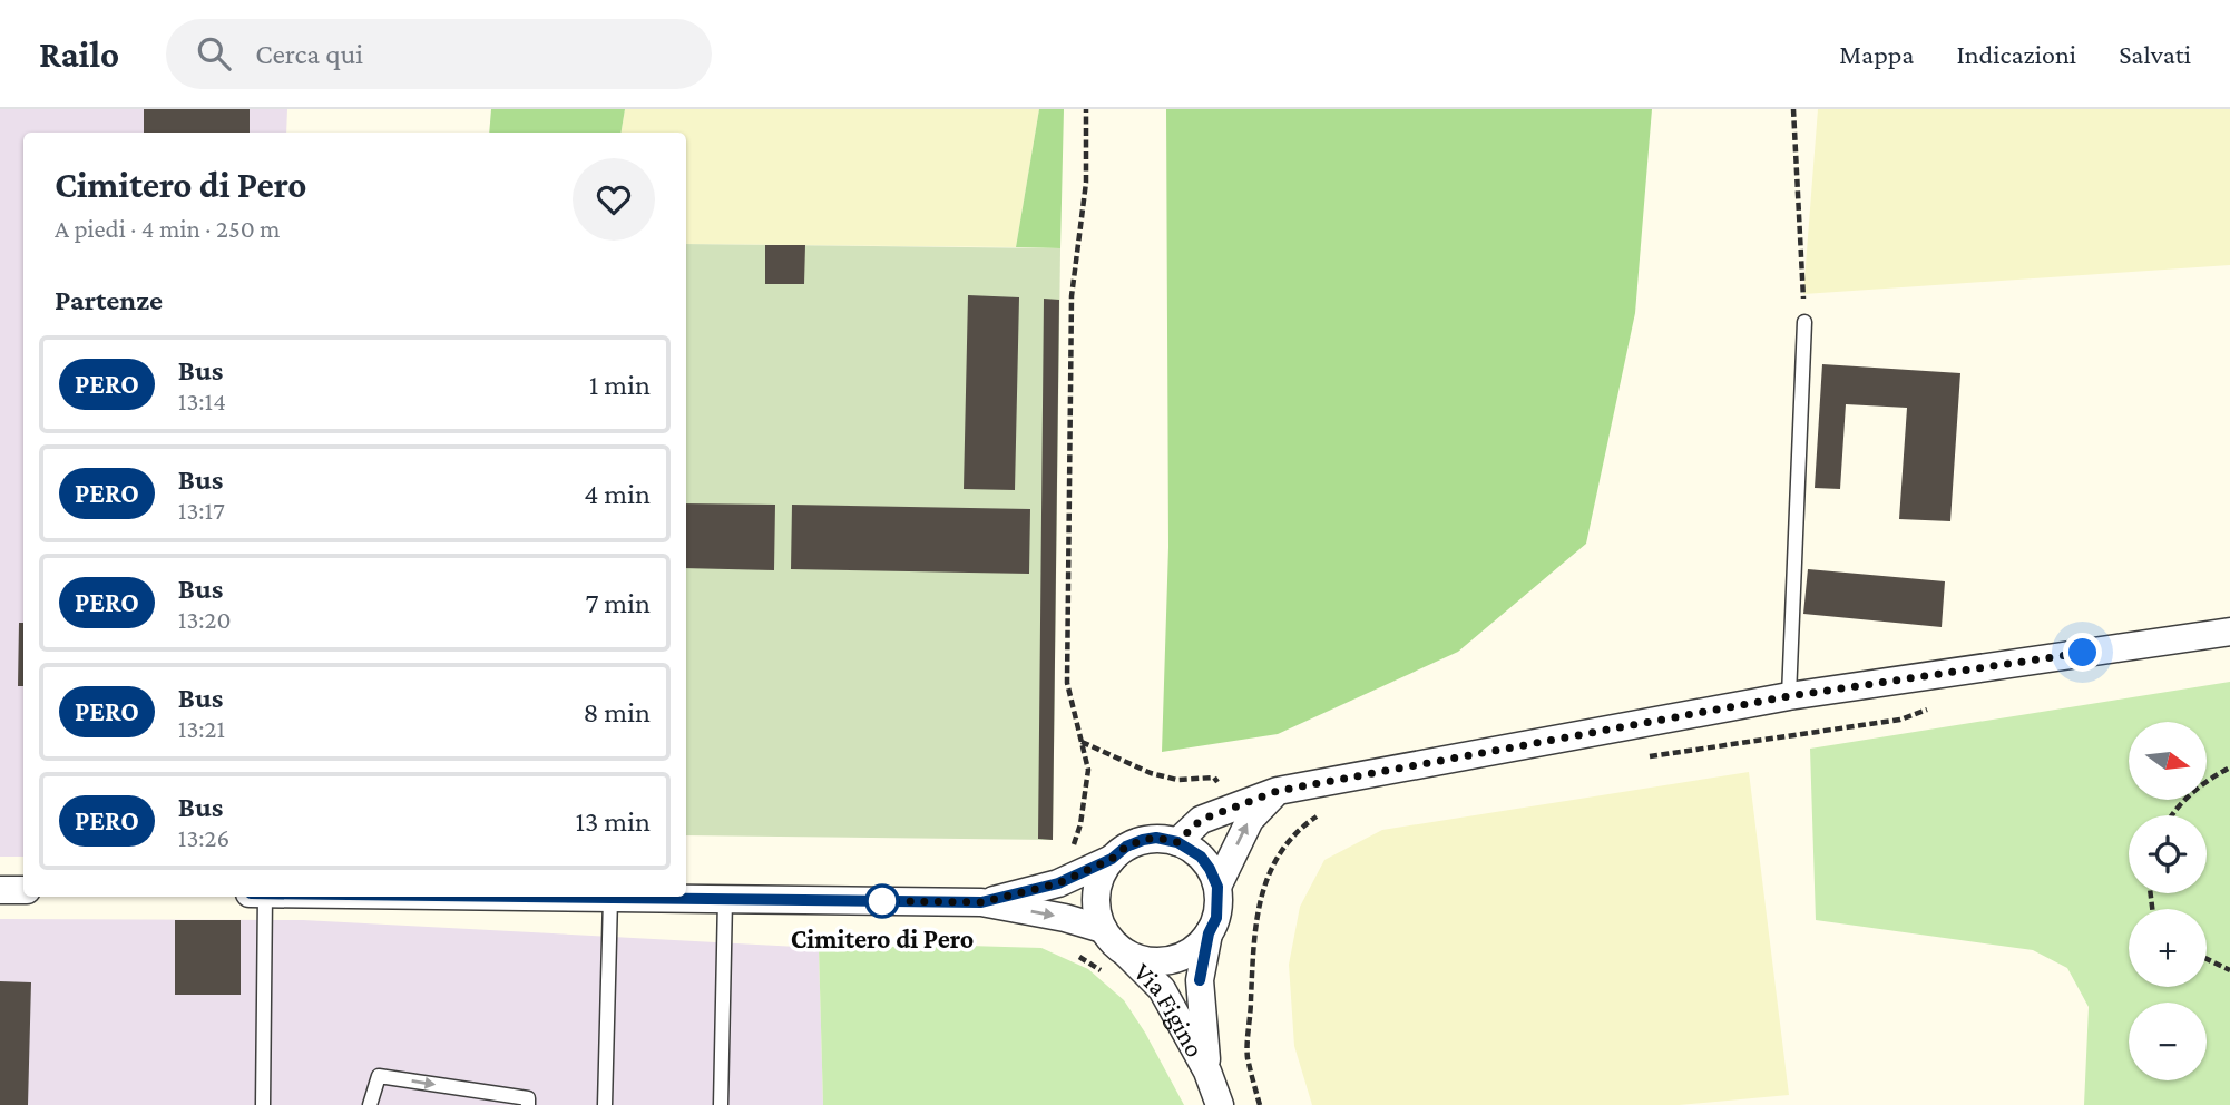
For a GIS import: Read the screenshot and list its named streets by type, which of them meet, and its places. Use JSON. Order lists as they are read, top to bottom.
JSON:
{
  "streets": {
    "street": ["Via Figino"]
  },
  "places": ["Cimitero di Pero"],
  "lines": ["bus line PERO"],
  "north": "right",
  "page": {
    "header": "Railo",
    "search": "Cerca qui",
    "nav": ["Mappa", "Indicazioni", "Salvati"],
    "heading": [
      ["Cimitero di Pero", "A piedi · 4 min · 250 m"],
      "Partenze"
    ],
    "list": [
      {
        "mark": "PERO",
        "name": "Bus",
        "note": "13:14",
        "value": "1 min"
      },
      {
        "mark": "PERO",
        "name": "Bus",
        "note": "13:17",
        "value": "4 min"
      },
      {
        "mark": "PERO",
        "name": "Bus",
        "note": "13:20",
        "value": "7 min"
      },
      {
        "mark": "PERO",
        "name": "Bus",
        "note": "13:21",
        "value": "8 min"
      },
      {
        "mark": "PERO",
        "name": "Bus",
        "note": "13:26",
        "value": "13 min"
      }
    ],
    "map_buttons": ["+", "−"]
  }
}
